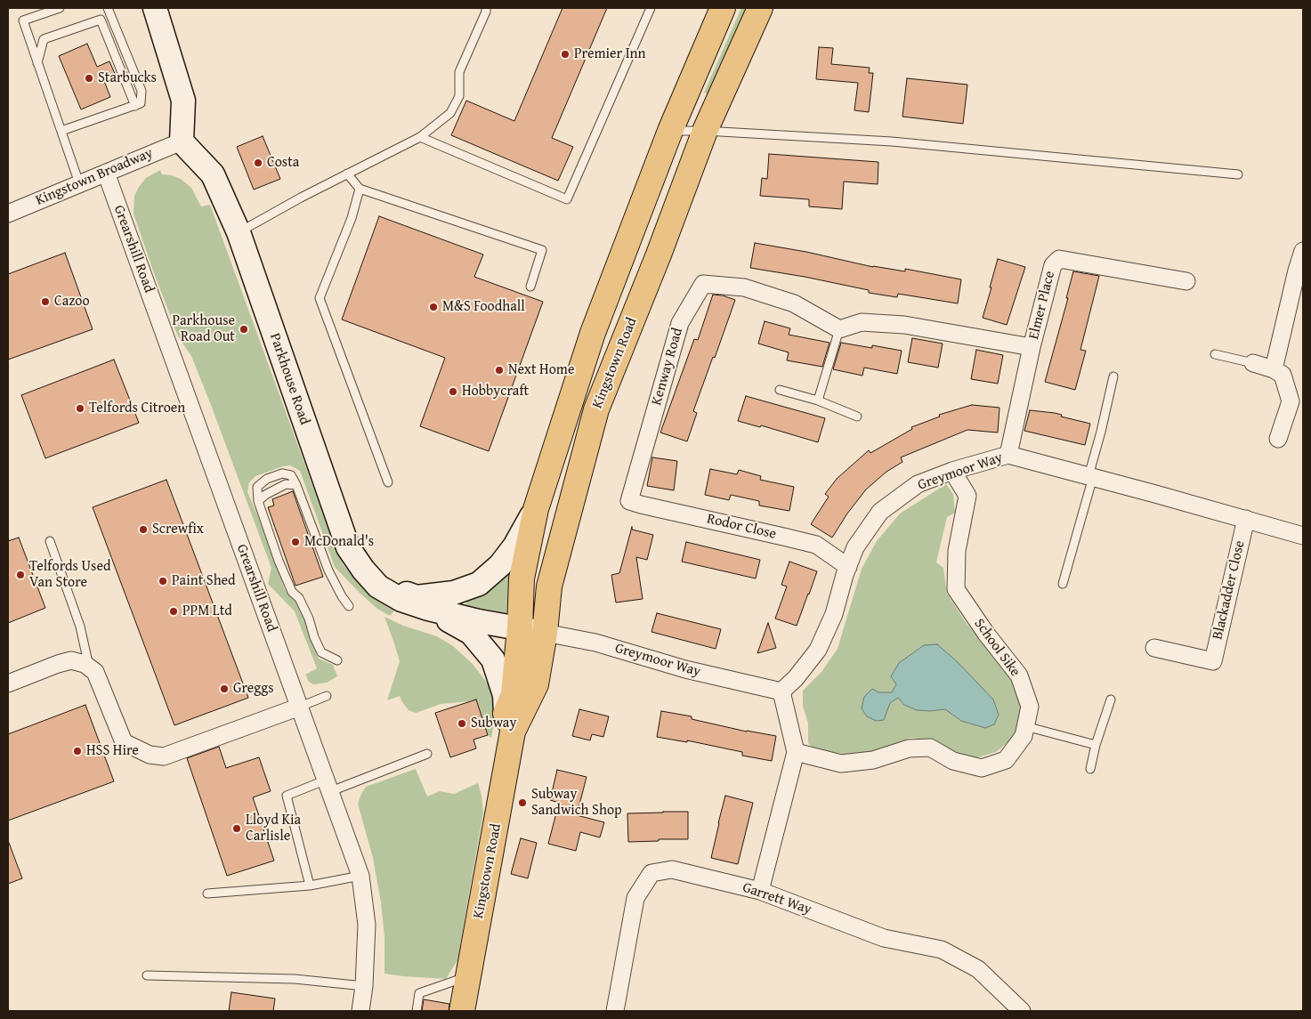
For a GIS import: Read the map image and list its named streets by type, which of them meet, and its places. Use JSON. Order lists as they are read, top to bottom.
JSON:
{
  "streets": {
    "main road": ["Kingstown Road"],
    "street": [
      "Kingstown Broadway",
      "Grearshill Road",
      "Elmer Place",
      "Kenway Road",
      "Parkhouse Road",
      "Greymoor Way",
      "Rodor Close",
      "Blackadder Close",
      "School Sike",
      "Garrett Way"
    ]
  },
  "crossings": [
    ["Kingstown Broadway", "Grearshill Road"],
    ["Kingstown Broadway", "Parkhouse Road"],
    ["Elmer Place", "Greymoor Way"],
    ["Kingstown Road", "Parkhouse Road"],
    ["Kingstown Road", "Greymoor Way"],
    ["Kenway Road", "Rodor Close"],
    ["Parkhouse Road", "Greymoor Way"],
    ["Greymoor Way", "Rodor Close"],
    ["Greymoor Way", "Blackadder Close"],
    ["Greymoor Way", "School Sike"]
  ],
  "places": [
    "Premier Inn",
    "Starbucks",
    "Costa",
    "Cazoo",
    "M&S Foodhall",
    "Parkhouse Road Out",
    "Next Home",
    "Hobbycraft",
    "Telfords Citroen",
    "Screwfix",
    "McDonald's",
    "Telfords Used Van Store",
    "Paint Shed",
    "PPM Ltd",
    "Greggs",
    "Subway",
    "HSS Hire",
    "Subway Sandwich Shop",
    "Lloyd Kia Carlisle"
  ]
}
